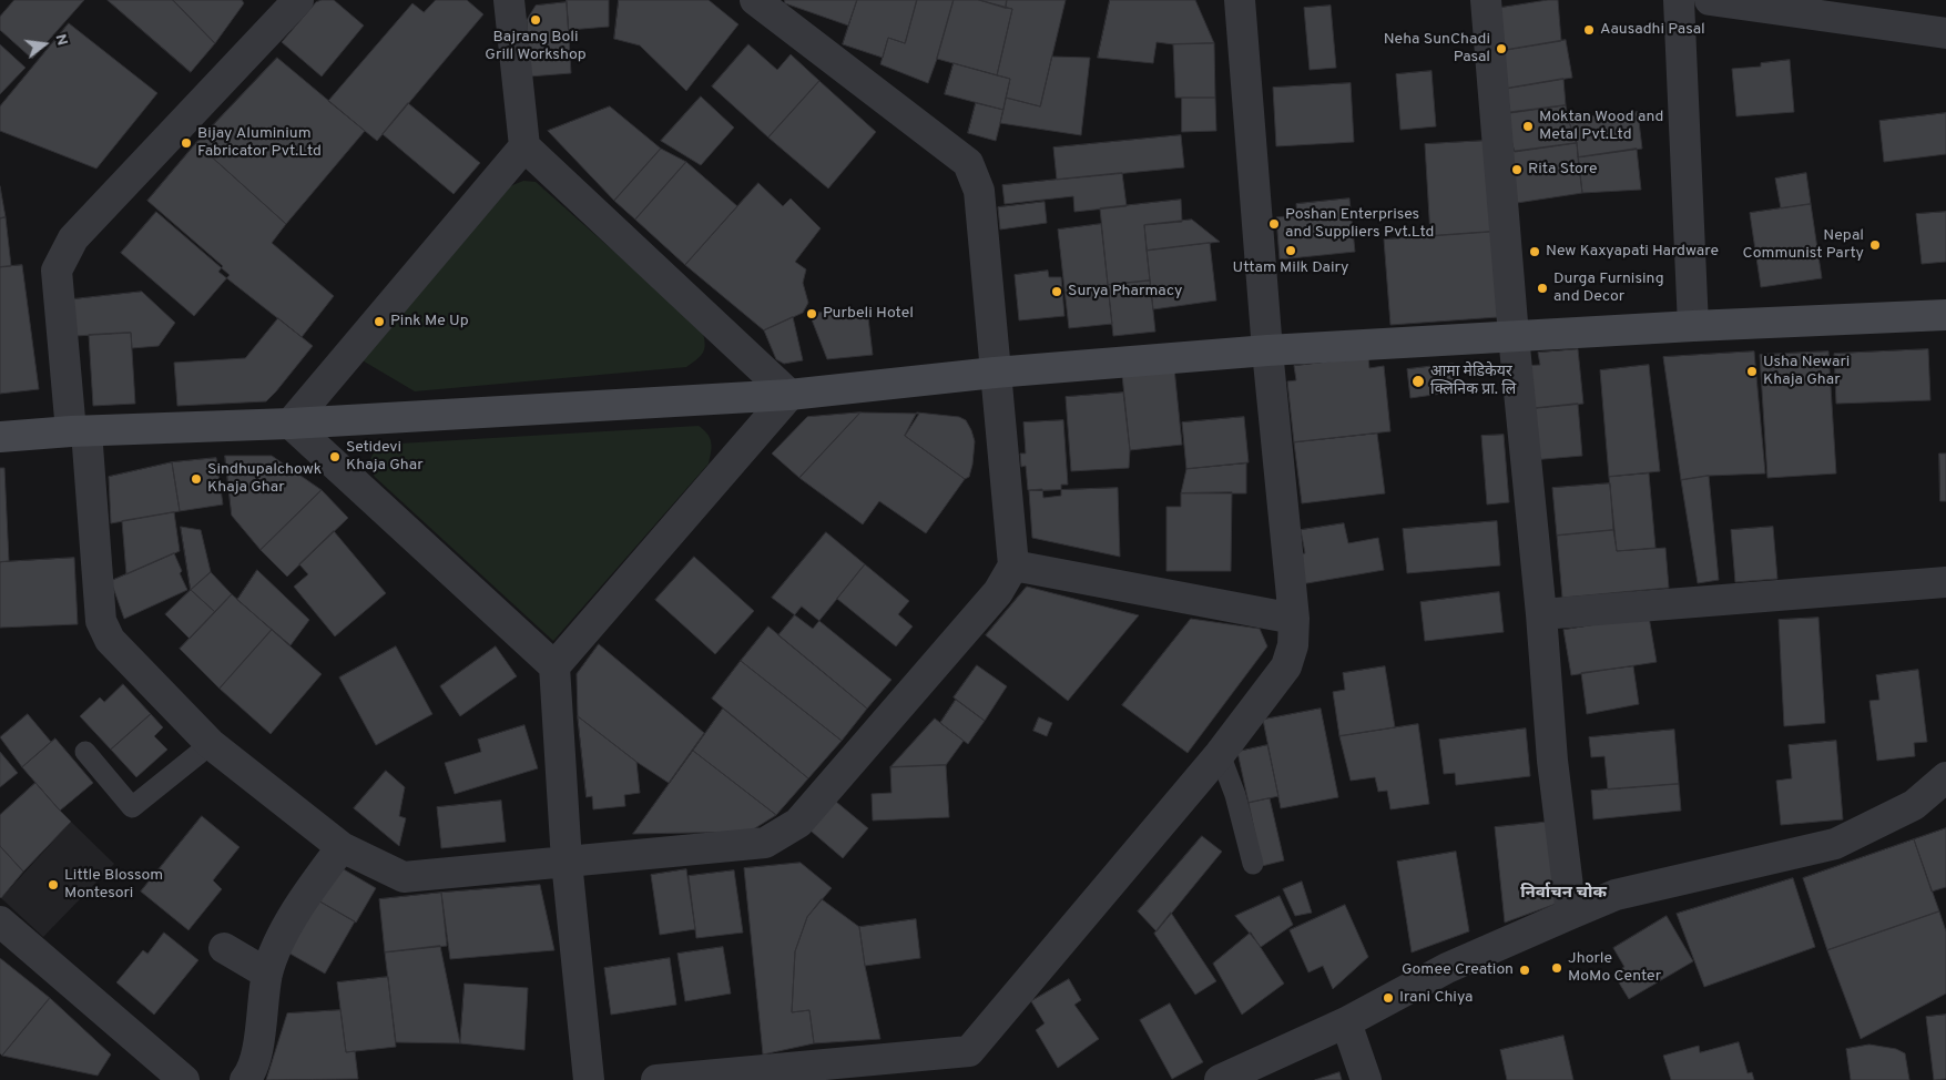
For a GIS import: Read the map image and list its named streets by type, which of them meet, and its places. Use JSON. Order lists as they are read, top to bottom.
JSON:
{
  "districts": ["निर्वाचन चोक"],
  "places": [
    "Bajrang Boli Grill Workshop",
    "Aausadhi Pasal",
    "Neha SunChadi Pasal",
    "Moktan Wood and Metal Pvt.Ltd",
    "Bijay Aluminium Fabricator Pvt.Ltd",
    "Rita Store",
    "Poshan Enterprises and Suppliers Pvt.Ltd",
    "Nepal Communist Party",
    "Uttam Milk Dairy",
    "New Kaxyapati Hardware",
    "Durga Furnising and Decor",
    "Surya Pharmacy",
    "Purbeli Hotel",
    "Pink Me Up",
    "Usha Newari Khaja Ghar",
    "आमा मेडिकेयर क्लिनिक प्रा. लि",
    "Setidevi Khaja Ghar",
    "Sindhupalchowk Khaja Ghar",
    "Little Blossom Montesori",
    "Jhorle MoMo Center",
    "Gomee Creation",
    "Irani Chiya"
  ],
  "north": "right"
}
